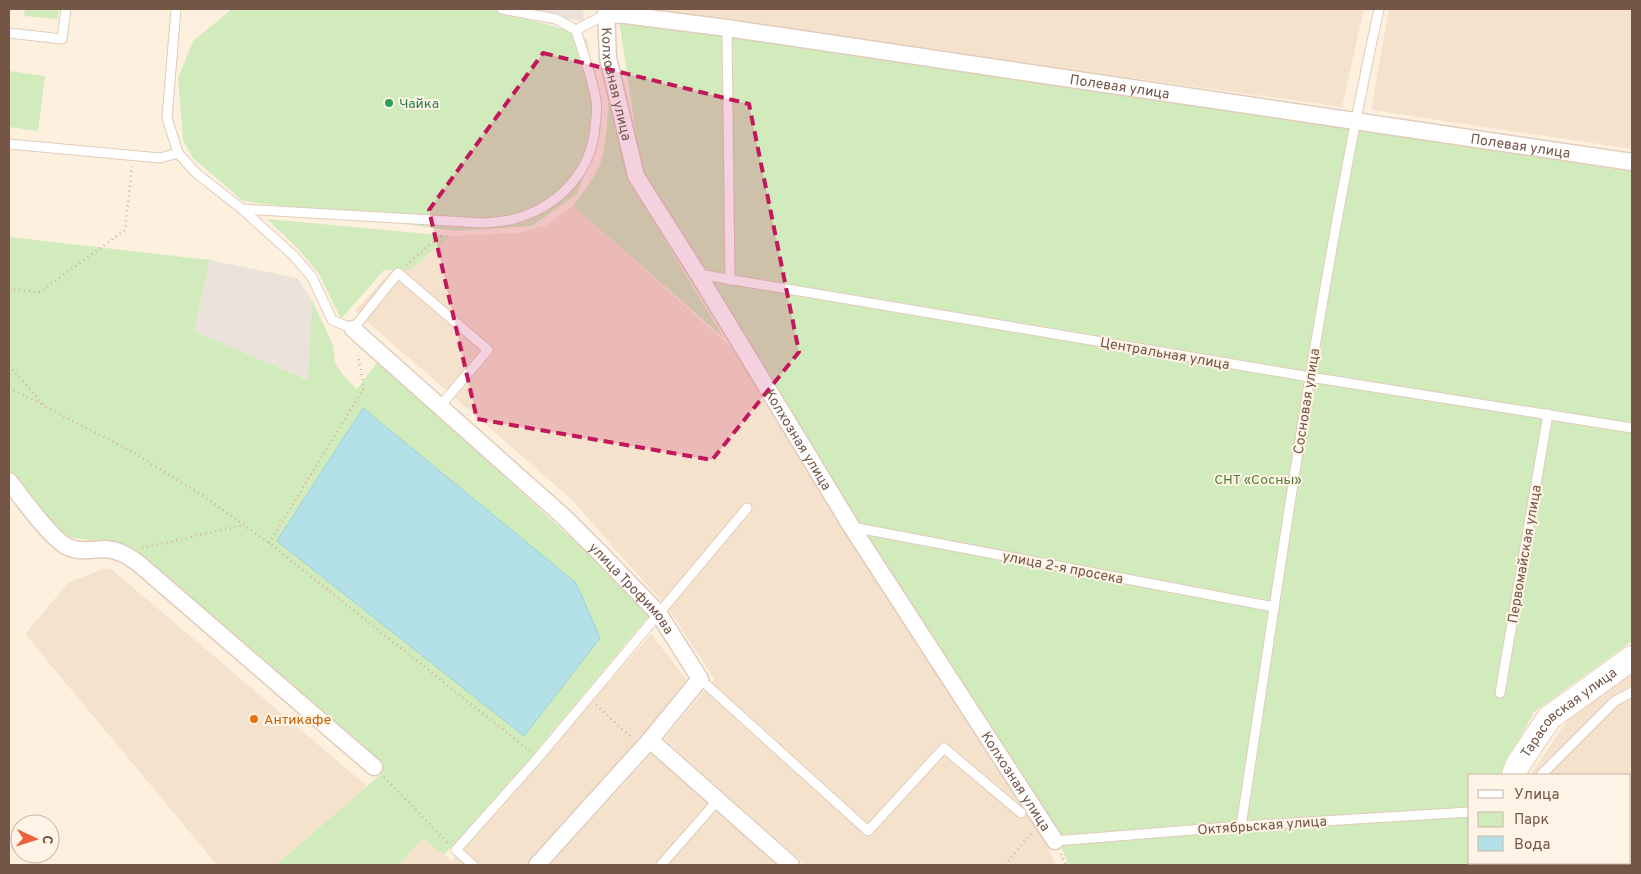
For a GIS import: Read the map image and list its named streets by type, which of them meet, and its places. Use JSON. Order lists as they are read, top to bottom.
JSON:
{
  "streets": {
    "street": [
      "Колхозная улица",
      "Полевая улица",
      "улица Трофимова",
      "Тарасовская улица"
    ],
    "lane": [
      "Центральная улица",
      "Сосновая улица",
      "Первомайская улица",
      "улица 2-я просека",
      "Октябрьская улица"
    ]
  },
  "crossings": [
    ["Колхозная улица", "Полевая улица"],
    ["Колхозная улица", "Центральная улица"],
    ["Колхозная улица", "улица 2-я просека"],
    ["Колхозная улица", "Октябрьская улица"],
    ["Полевая улица", "Сосновая улица"],
    ["Центральная улица", "Сосновая улица"],
    ["Центральная улица", "Первомайская улица"],
    ["Сосновая улица", "улица 2-я просека"],
    ["Сосновая улица", "Октябрьская улица"]
  ],
  "parks": ["СНТ «Сосны»"],
  "places": ["Чайка", "Антикафе"],
  "legend": ["Улица", "Парк", "Вода"],
  "north": "right"
}
